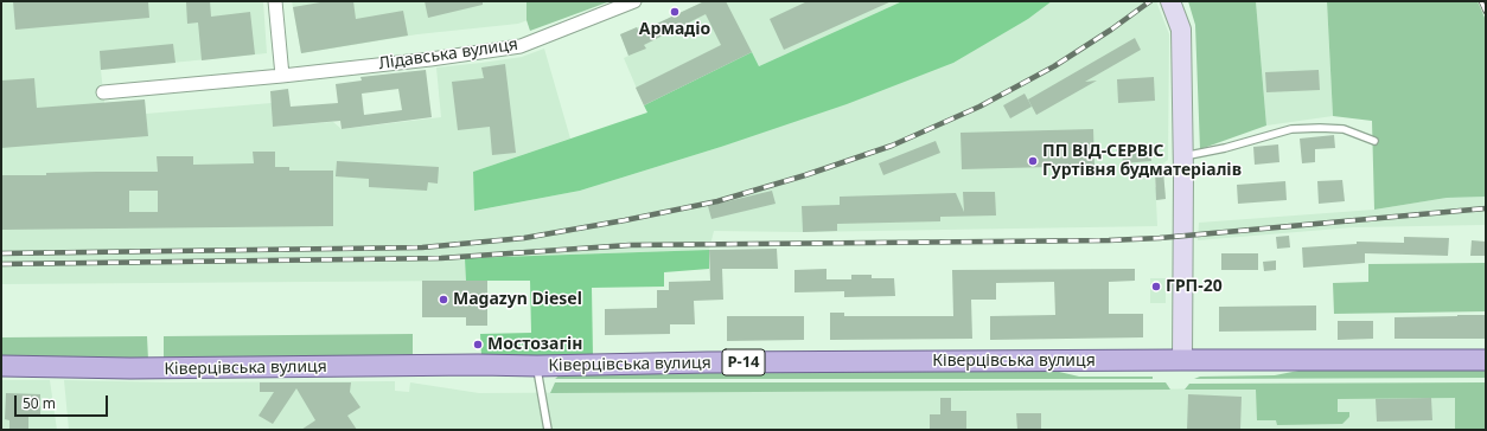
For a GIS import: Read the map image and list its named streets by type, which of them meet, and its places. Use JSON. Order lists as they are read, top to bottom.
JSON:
{
  "streets": {
    "main road": ["Ківерцівська вулиця", "Р-14"],
    "street": ["Лідавська вулиця"]
  },
  "places": [
    "Армадіо",
    "ПП ВІД-СЕРВІС Гуртівня будматеріалів",
    "ГРП-20",
    "Magazyn Diesel",
    "Мостозагін"
  ],
  "scale_bar": "50 m"
}
